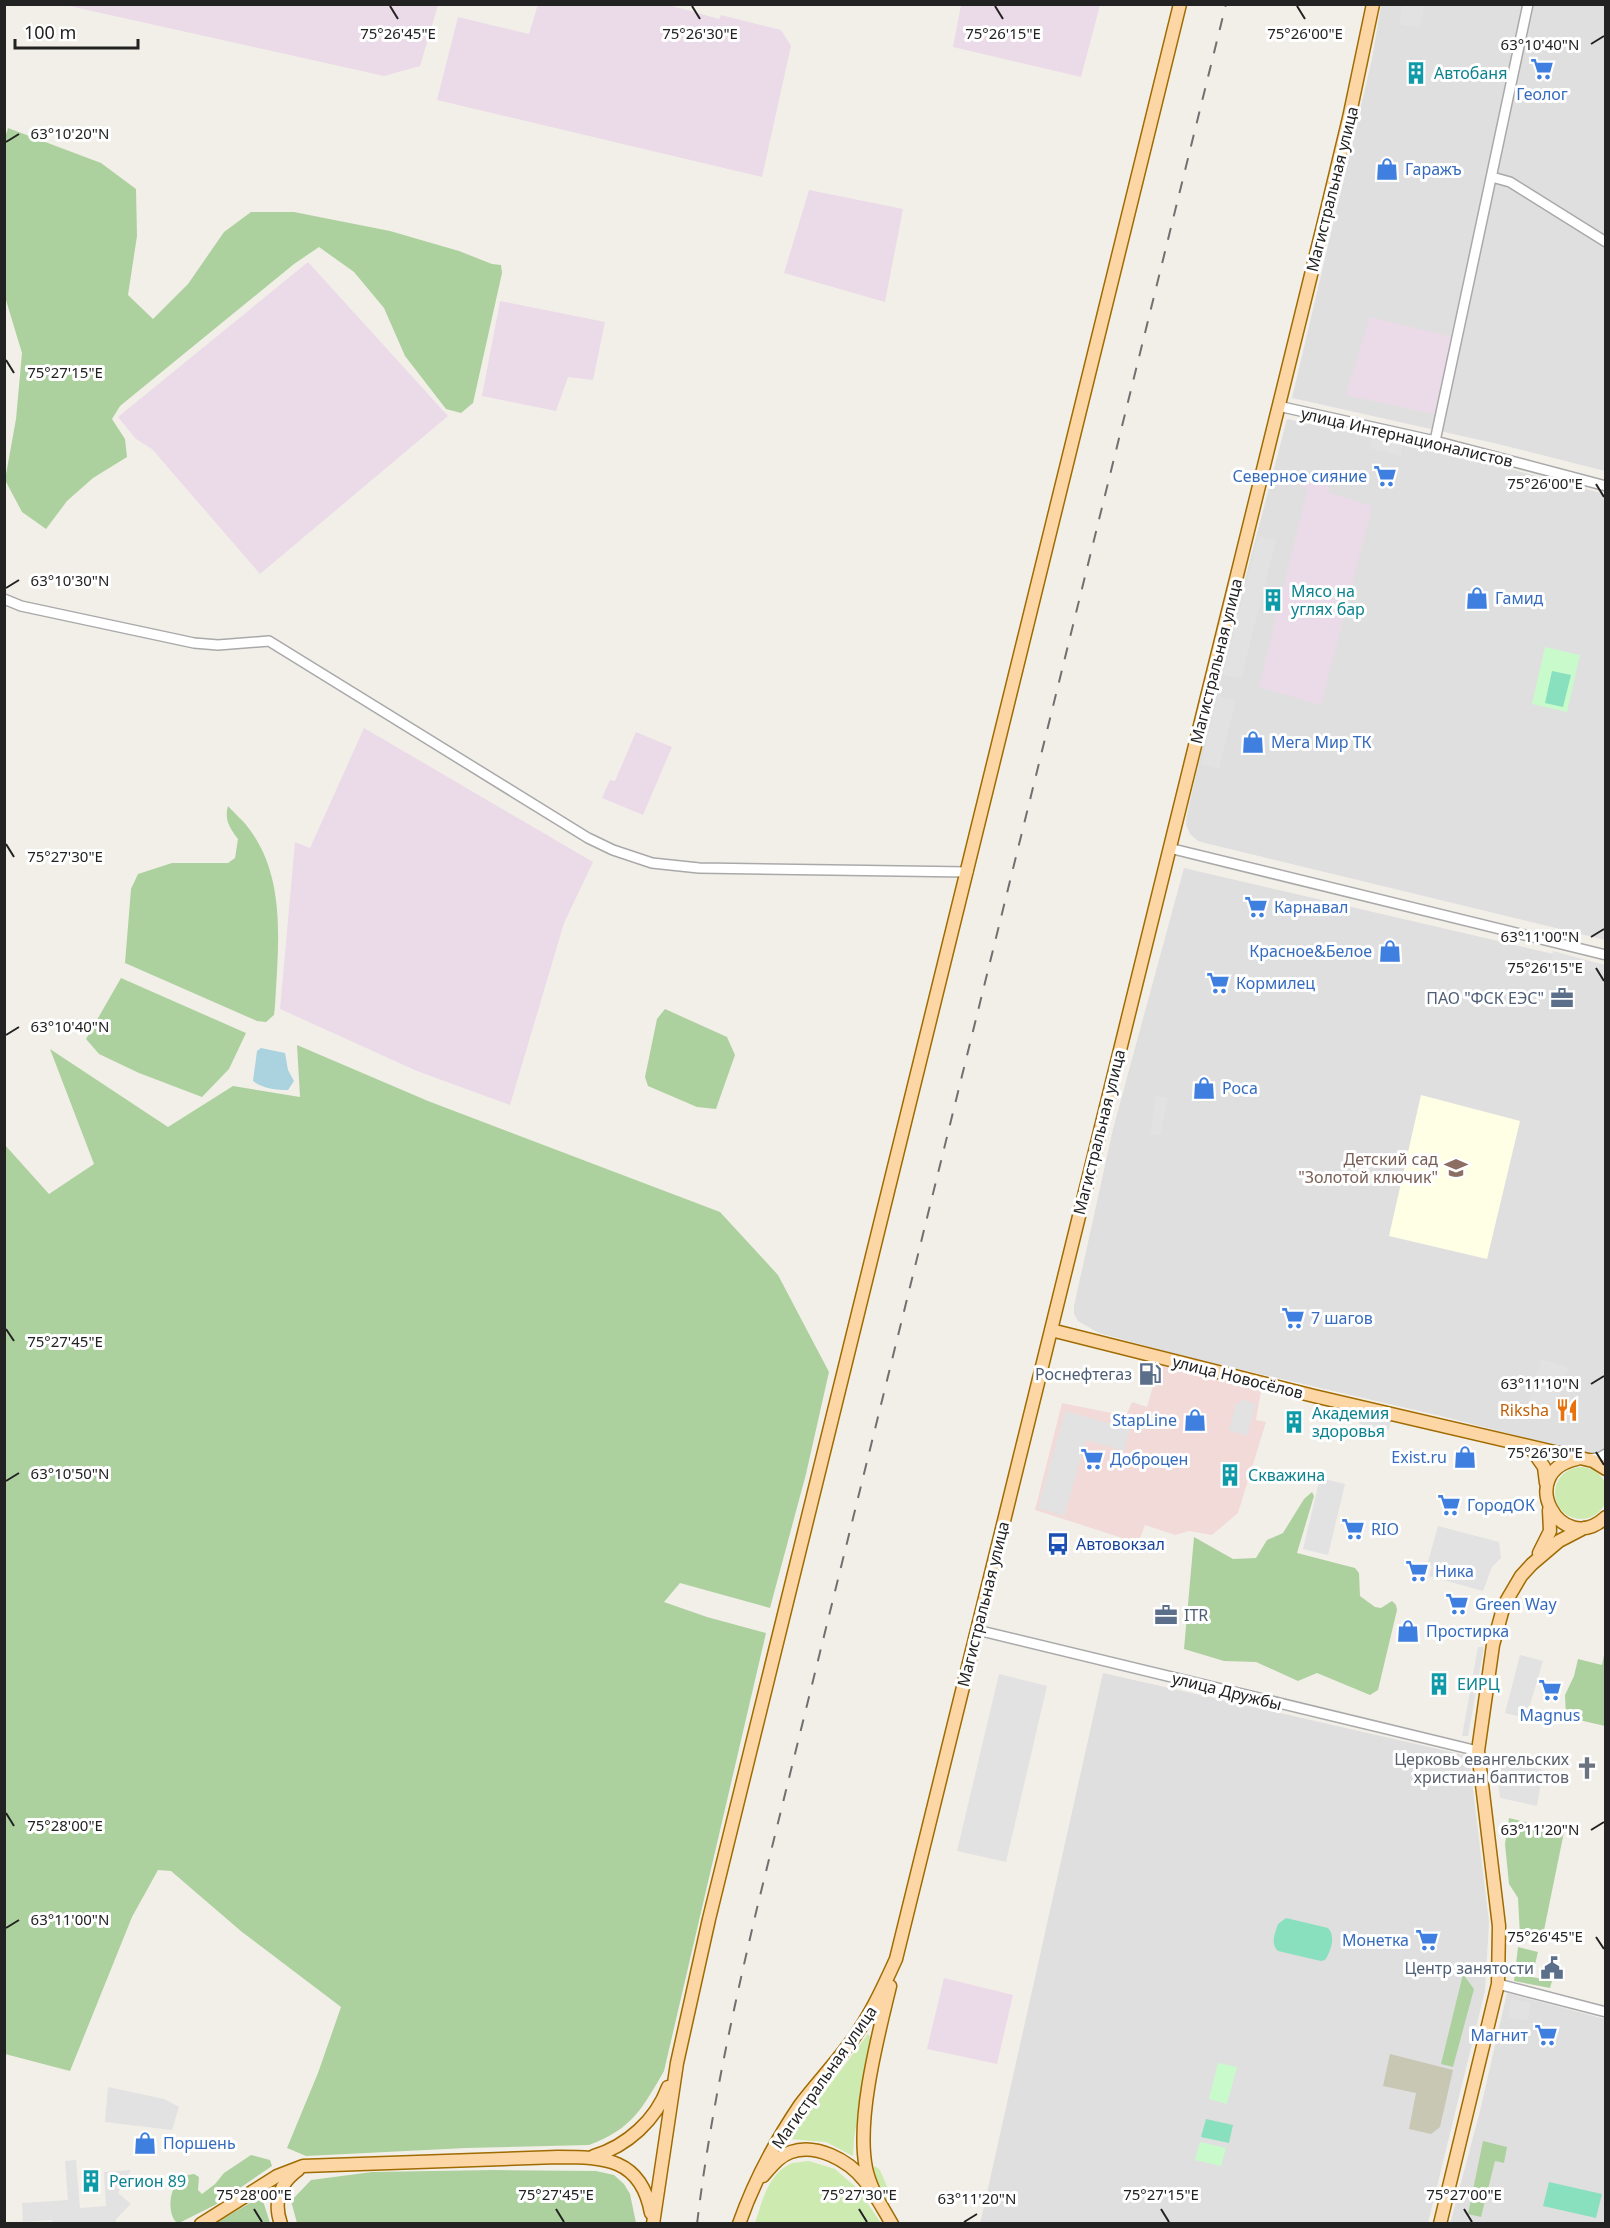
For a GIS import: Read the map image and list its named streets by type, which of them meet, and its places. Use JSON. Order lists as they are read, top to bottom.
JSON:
{
  "streets": {
    "main road": ["Магистральная улица", "улица Новосёлов"],
    "street": ["улица Интернационалистов", "улица Дружбы"]
  },
  "crossings": [
    ["Магистральная улица", "улица Интернационалистов"],
    ["Магистральная улица", "улица Новосёлов"],
    ["Магистральная улица", "улица Дружбы"]
  ],
  "places": {
    "supermarket": [
      "Геолог",
      "Северное сияние",
      "Карнавал",
      "Кормилец",
      "7 шагов",
      "Доброцен",
      "ГородОК",
      "RIO",
      "Ника",
      "Green Way",
      "Magnus",
      "Монетка",
      "Магнит"
    ],
    "building": [
      "Автобаня",
      "Мясо на углях бар",
      "Академия здоровья",
      "Скважина",
      "ЕИРЦ",
      "Регион 89"
    ],
    "shop": [
      "Гаражъ",
      "Гамид",
      "Мега Мир ТК",
      "Красное&Белое",
      "Роса",
      "StapLine",
      "Exist.ru",
      "Простирка",
      "Поршень"
    ],
    "office": ["ПАО \"ФСК ЕЭС\"", "ITR"],
    "school or university": ["Детский сад \"Золотой ключик\""],
    "fuel station": ["Роснефтегаз"],
    "restaurant": ["Riksha"],
    "bus stop": ["Автовокзал"],
    "church": ["Церковь евангельских христиан баптистов"],
    "public building": ["Центр занятости"]
  },
  "scale_bar": "100 m",
  "coordinates": [
    "75°26'45\"E",
    "75°26'30\"E",
    "75°26'15\"E",
    "75°26'00\"E",
    "63°10'40\"N",
    "63°10'20\"N",
    "75°27'15\"E",
    "63°10'30\"N",
    "75°27'30\"E",
    "63°11'00\"N",
    "75°27'45\"E",
    "63°11'10\"N",
    "63°10'50\"N",
    "75°28'00\"E",
    "63°11'20\"N",
    "75°27'00\"E"
  ]
}
